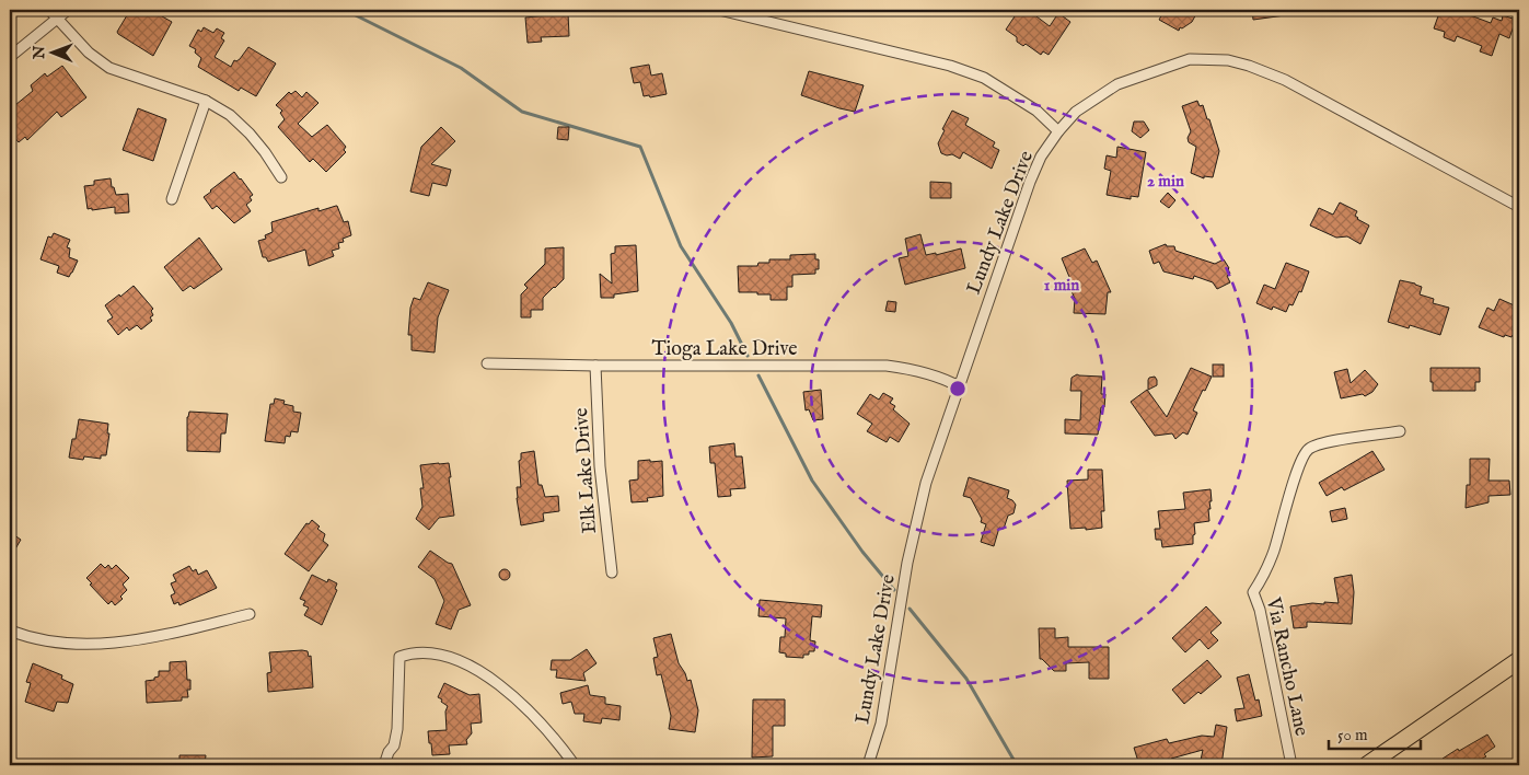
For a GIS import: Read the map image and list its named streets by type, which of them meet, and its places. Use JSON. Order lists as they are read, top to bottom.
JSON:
{
  "streets": {
    "street": [
      "Lundy Lake Drive",
      "Tioga Lake Drive",
      "Elk Lake Drive",
      "Via Rancho Lane"
    ]
  },
  "crossings": [
    ["Lundy Lake Drive", "Tioga Lake Drive"],
    ["Tioga Lake Drive", "Elk Lake Drive"]
  ],
  "scale_bar": "50 m",
  "north": "left",
  "rings": ["2 min", "1 min"]
}
